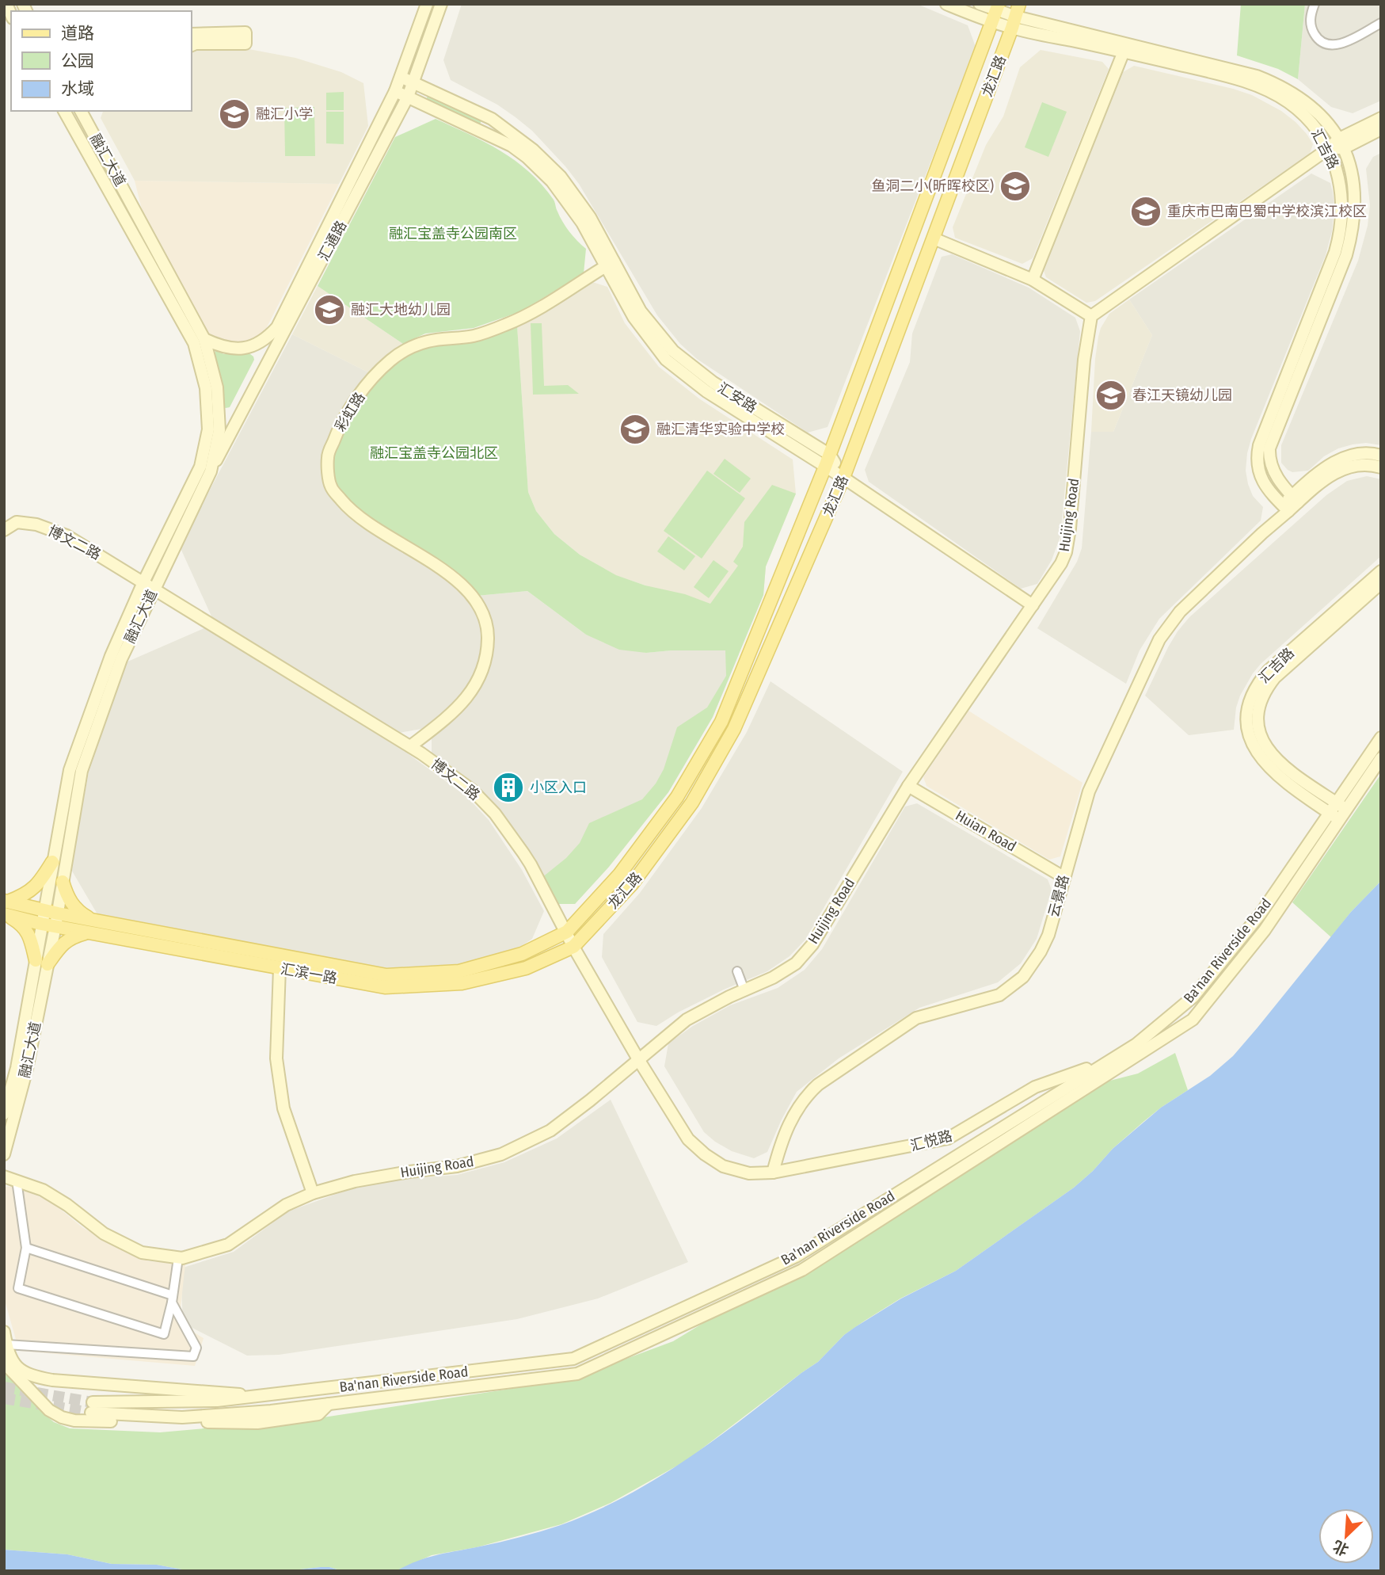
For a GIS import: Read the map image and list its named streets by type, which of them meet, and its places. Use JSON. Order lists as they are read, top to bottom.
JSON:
{
  "streets": {
    "main road": ["龙汇路", "汇滨一路"],
    "street": [
      "汇吉路",
      "融汇大道",
      "汇通路",
      "汇安路",
      "彩虹路",
      "Huijing Road",
      "博文二路",
      "Huian Road",
      "云景路",
      "Ba'nan Riverside Road",
      "汇悦路"
    ]
  },
  "crossings": [
    ["龙汇路", "汇吉路"],
    ["龙汇路", "汇安路"],
    ["龙汇路", "博文二路"],
    ["龙汇路", "汇滨一路"],
    ["汇吉路", "云景路"],
    ["汇吉路", "Ba'nan Riverside Road"],
    ["融汇大道", "汇通路"],
    ["融汇大道", "博文二路"],
    ["融汇大道", "汇滨一路"],
    ["汇通路", "汇安路"],
    ["汇安路", "彩虹路"],
    ["汇安路", "Huijing Road"],
    ["彩虹路", "博文二路"],
    ["Huijing Road", "博文二路"],
    ["Huijing Road", "Huian Road"],
    ["博文二路", "云景路"],
    ["博文二路", "汇滨一路"],
    ["博文二路", "汇悦路"],
    ["Huian Road", "云景路"],
    ["云景路", "汇悦路"],
    ["Ba'nan Riverside Road", "汇悦路"]
  ],
  "parks": ["融汇宝盖寺公园南区", "融汇宝盖寺公园北区"],
  "places": {
    "school or university": [
      "融汇小学",
      "鱼洞二小(昕晖校区)",
      "重庆市巴南巴蜀中学校滨江校区",
      "融汇大地幼儿园",
      "春江天镜幼儿园",
      "融汇清华实验中学校"
    ],
    "building": ["小区入口"]
  },
  "legend": ["道路", "公园", "水域"],
  "north": "bottom left"
}
